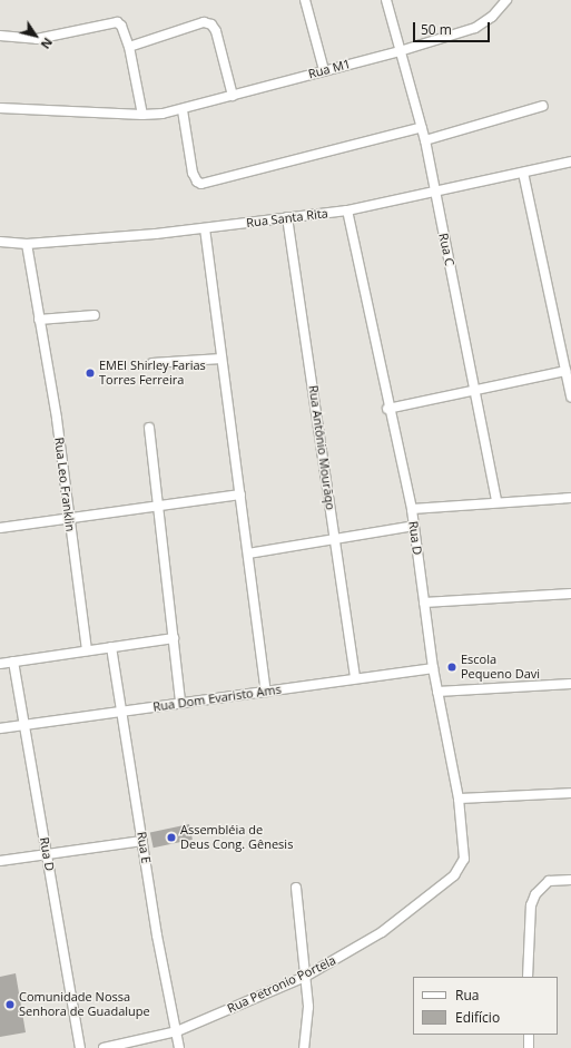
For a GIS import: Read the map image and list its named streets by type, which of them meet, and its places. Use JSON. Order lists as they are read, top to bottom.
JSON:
{
  "streets": {
    "street": [
      "Rua M1",
      "Rua Santa Rita",
      "Rua C",
      "Rua Antônio Mourãqo",
      "Rua Leo Franklin",
      "Rua D",
      "Rua Dom Evaristo Ams",
      "Rua E",
      "Rua Petronio Portela"
    ]
  },
  "crossings": [
    ["Rua M1", "Rua C"],
    ["Rua Santa Rita", "Rua C"],
    ["Rua Santa Rita", "Rua Antônio Mourãqo"],
    ["Rua Santa Rita", "Rua Leo Franklin"],
    ["Rua Santa Rita", "Rua D"],
    ["Rua Antônio Mourãqo", "Rua Dom Evaristo Ams"],
    ["Rua D", "Rua Dom Evaristo Ams"],
    ["Rua D", "Rua Petronio Portela"],
    ["Rua Dom Evaristo Ams", "Rua E"],
    ["Rua E", "Rua Petronio Portela"]
  ],
  "places": [
    "EMEI Shirley Farias Torres Ferreira",
    "Escola Pequeno Davi",
    "Assembléia de Deus Cong. Gênesis",
    "Comunidade Nossa Senhora de Guadalupe"
  ],
  "legend": ["Rua", "Edifício"],
  "scale_bar": "50 m",
  "north": "bottom right"
}
